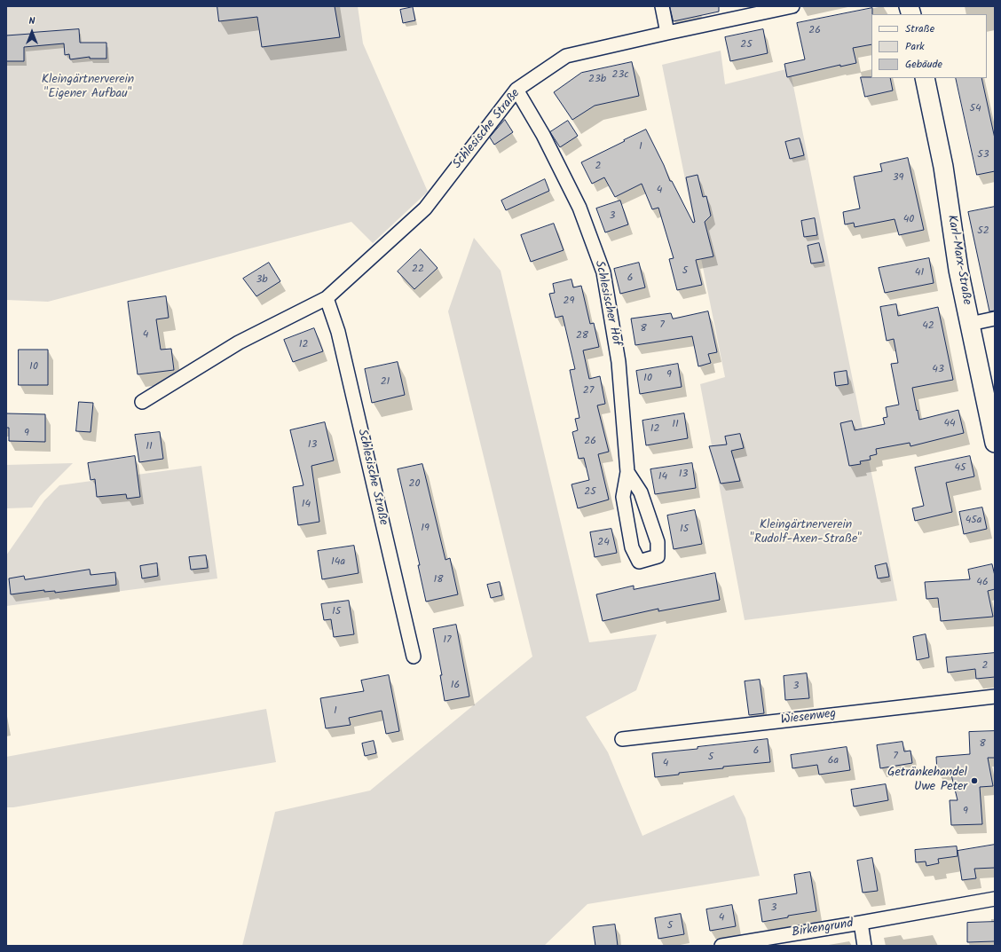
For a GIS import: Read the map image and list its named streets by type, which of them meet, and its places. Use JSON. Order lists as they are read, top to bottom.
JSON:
{
  "streets": {
    "main road": ["Karl-Marx-Straße"],
    "street": [
      "Schlesische Straße",
      "Schlesischer Hof",
      "Wiesenweg",
      "Birkengrund"
    ]
  },
  "crossings": [
    ["Schlesische Straße", "Schlesischer Hof"]
  ],
  "parks": ["Kleingärtnerverein \"Eigener Aufbau\"", "Kleingärtnerverein \"Rudolf-Axen-Straße\""],
  "places": ["Getränkehandel Uwe Peter"],
  "house_numbers": [
    "26",
    "25",
    "23c",
    "23b",
    "54",
    "1",
    "53",
    "2",
    "39",
    "4",
    "3",
    "40",
    "52",
    "22",
    "5",
    "41",
    "6",
    "3b",
    "29",
    "7",
    "42",
    "8",
    "4",
    "28",
    "12",
    "10",
    "43",
    "9",
    "10",
    "21",
    "27",
    "44",
    "11",
    "12",
    "9",
    "26",
    "13",
    "11",
    "45",
    "13",
    "14",
    "20",
    "25",
    "14",
    "45a",
    "19",
    "15",
    "24",
    "14a",
    "18",
    "46",
    "15",
    "17",
    "2",
    "16",
    "3",
    "1",
    "8",
    "6",
    "7",
    "5",
    "6a",
    "4",
    "9",
    "3",
    "4",
    "5"
  ],
  "legend": ["Straße", "Park", "Gebäude"],
  "north": "top"
}
